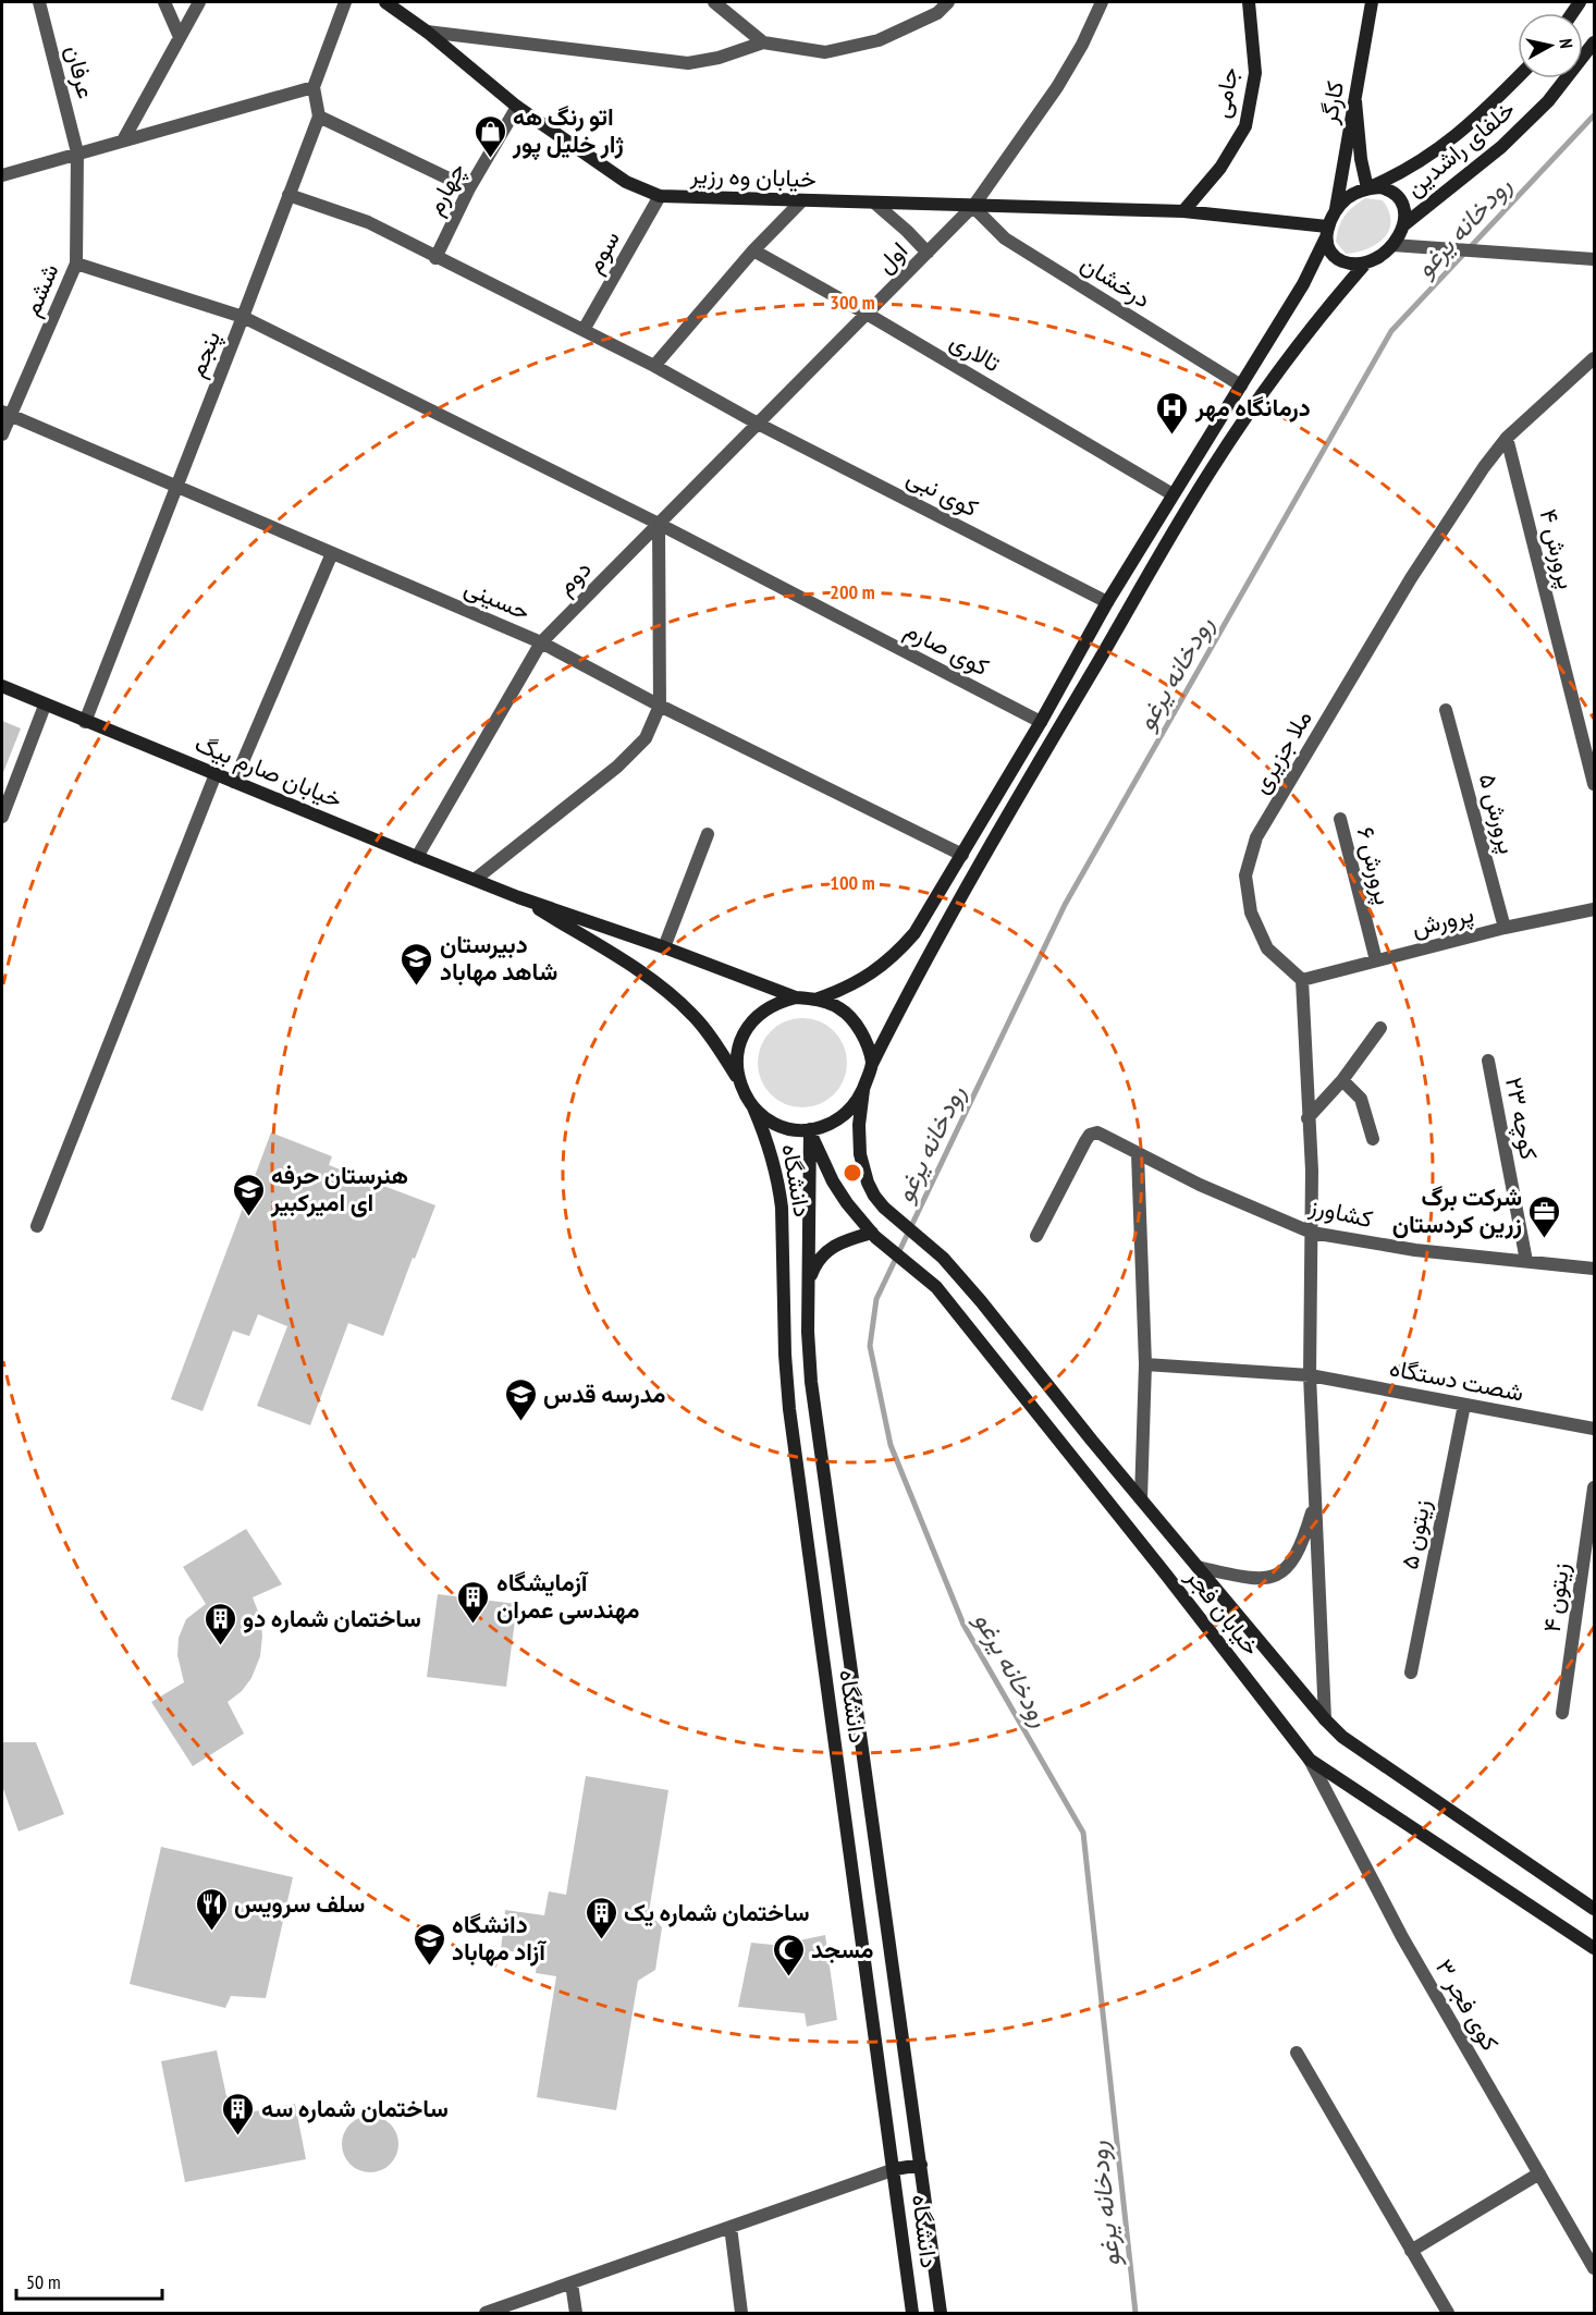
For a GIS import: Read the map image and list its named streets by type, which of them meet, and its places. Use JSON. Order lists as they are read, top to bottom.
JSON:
{
  "streets": {
    "main road": [
      "جامی",
      "کارگر",
      "خلفای راشدین",
      "خیابان وه رزیر",
      "خیابان صارم بیگ",
      "دانشگاه",
      "خیابان فجر"
    ],
    "street": [
      "عرفان",
      "چهارم",
      "سوم",
      "اول",
      "درخشان",
      "ششم",
      "تالاری",
      "پنجم",
      "کوی نبی",
      "پرورش ۴",
      "دوم",
      "حسینی",
      "کوی صارم",
      "ملا جزیری",
      "پرورش ۵",
      "پرورش ۶",
      "پرورش",
      "کوچه ۲۳",
      "کشاورز",
      "شصت دستگاه",
      "زیتون ۵",
      "زیتون ۴",
      "کوی فجر ۳"
    ]
  },
  "crossings": [
    ["عرفان", "ششم"],
    ["جامی", "خیابان وه رزیر"],
    ["کارگر", "خلفای راشدین"],
    ["کارگر", "خیابان وه رزیر"],
    ["خلفای راشدین", "خیابان وه رزیر"],
    ["خیابان وه رزیر", "چهارم"],
    ["خیابان وه رزیر", "سوم"],
    ["خیابان وه رزیر", "اول"],
    ["خیابان وه رزیر", "درخشان"],
    ["چهارم", "کوی نبی"],
    ["سوم", "کوی نبی"],
    ["اول", "درخشان"],
    ["اول", "تالاری"],
    ["اول", "کوی نبی"],
    ["اول", "دوم"],
    ["ششم", "حسینی"],
    ["ششم", "کوی صارم"],
    ["پنجم", "کوی نبی"],
    ["پنجم", "حسینی"],
    ["پنجم", "کوی صارم"],
    ["پنجم", "خیابان صارم بیگ"],
    ["کوی نبی", "دوم"],
    ["پرورش ۴", "ملا جزیری"],
    ["دوم", "حسینی"],
    ["دوم", "کوی صارم"],
    ["دوم", "خیابان صارم بیگ"],
    ["ملا جزیری", "پرورش"],
    ["خیابان صارم بیگ", "دانشگاه"],
    ["خیابان صارم بیگ", "خیابان فجر"],
    ["پرورش ۵", "پرورش"],
    ["پرورش ۶", "پرورش"],
    ["کوچه ۲۳", "کشاورز"],
    ["دانشگاه", "خیابان فجر"],
    ["شصت دستگاه", "زیتون ۵"],
    ["خیابان فجر", "کوی فجر ۳"]
  ],
  "water": ["رودخانه یرغو"],
  "places": {
    "shop": ["اتو رنگ هه ژار خلیل پور"],
    "hospital": ["درمانگاه مهر"],
    "school or university": [
      "دبیرستان شاهد مهاباد",
      "هنرستان حرفه ای امیرکبیر",
      "مدرسه قدس",
      "دانشگاه آزاد مهاباد"
    ],
    "office": ["شرکت برگ زرین کردستان"],
    "building": [
      "آزمایشگاه مهندسی عمران",
      "ساختمان شماره دو",
      "ساختمان شماره یک",
      "ساختمان شماره سه"
    ],
    "restaurant": ["سلف سرویس"],
    "mosque": ["مسجد"]
  },
  "scale_bar": "50 m",
  "north": "right",
  "rings": ["300 m", "200 m", "100 m"]
}
